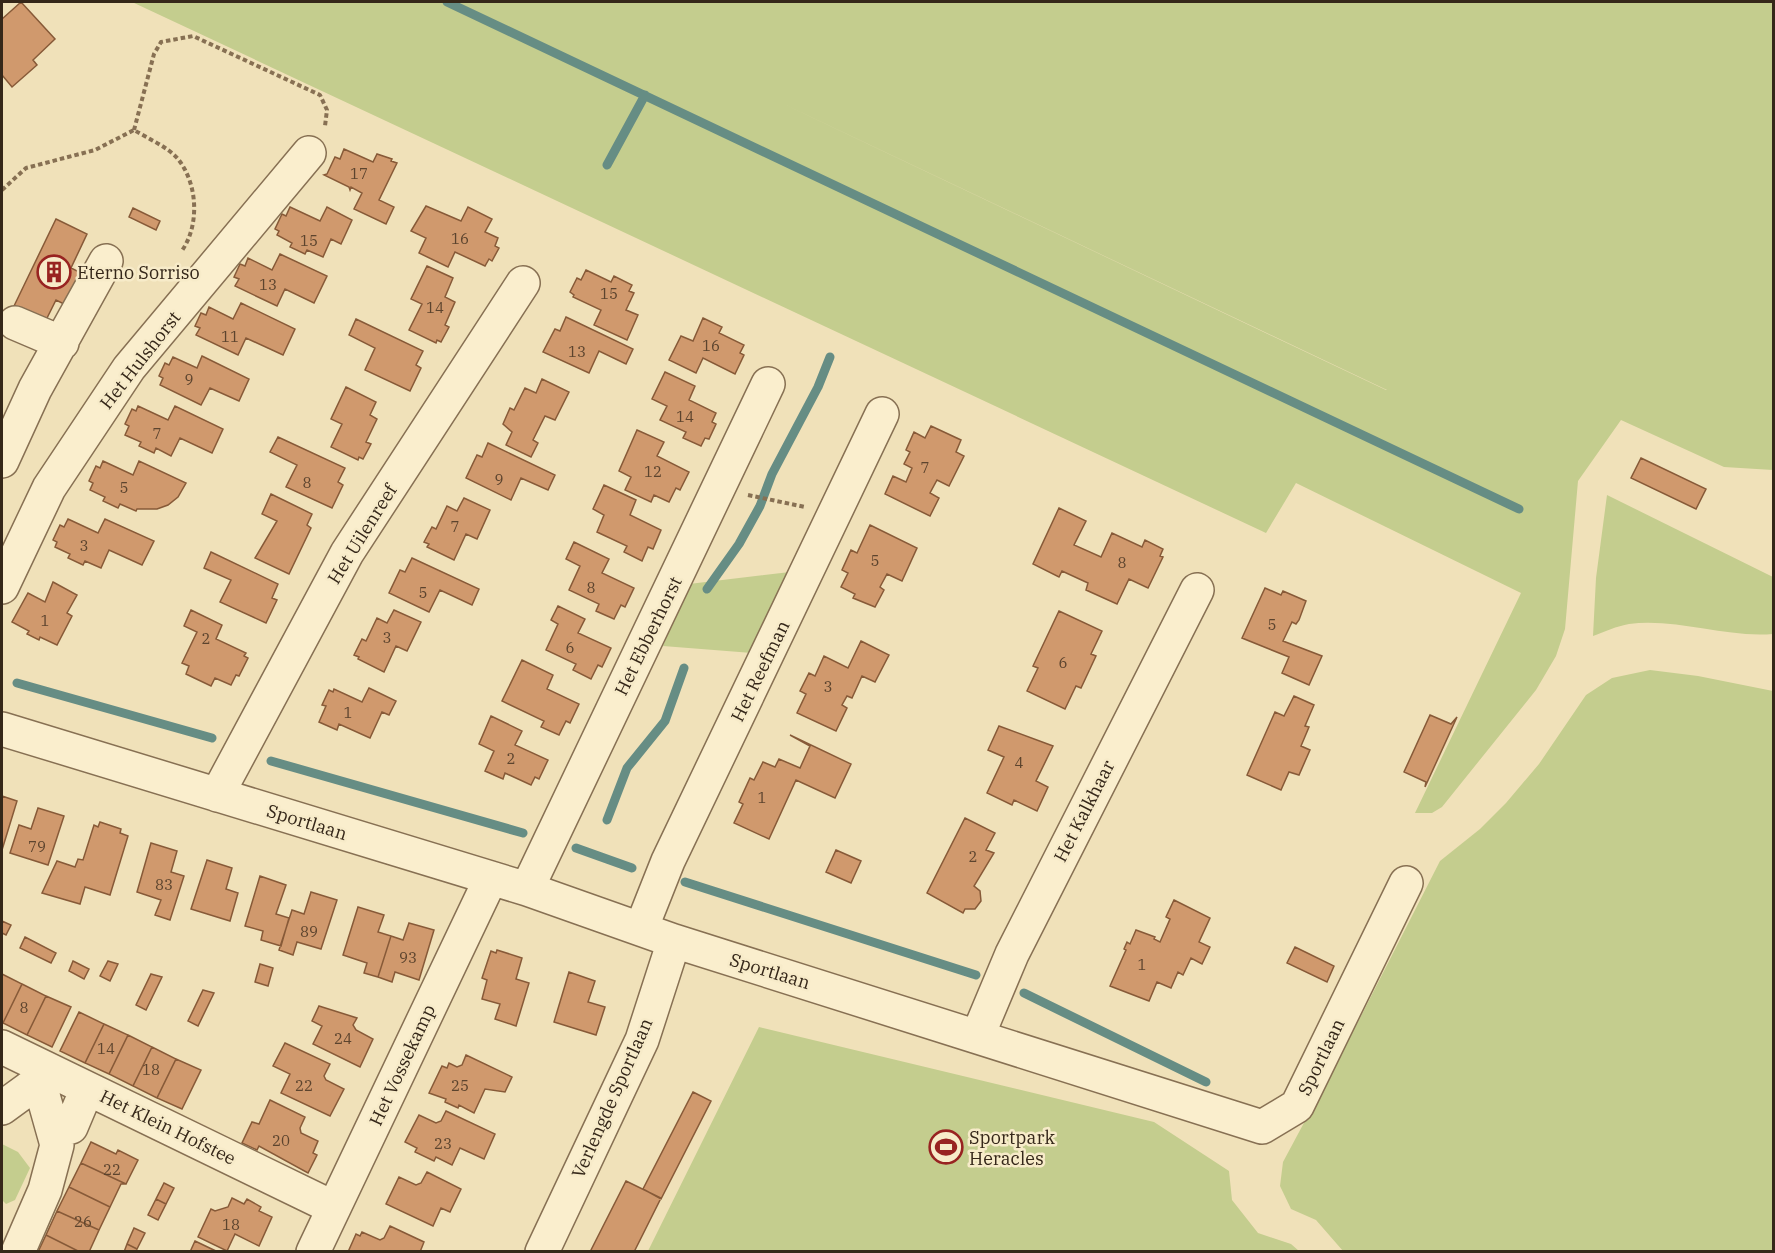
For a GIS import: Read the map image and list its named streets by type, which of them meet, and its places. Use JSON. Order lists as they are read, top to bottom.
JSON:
{
  "streets": {
    "street": [
      "Het Hulshorst",
      "Het Uilenreef",
      "Het Ebberhorst",
      "Het Reefman",
      "Het Kalkhaar",
      "Sportlaan",
      "Het Vossekamp",
      "Verlengde Sportlaan",
      "Het Klein Hofstee"
    ]
  },
  "crossings": [
    ["Het Uilenreef", "Sportlaan"],
    ["Het Ebberhorst", "Sportlaan"],
    ["Het Reefman", "Sportlaan"],
    ["Het Kalkhaar", "Sportlaan"],
    ["Sportlaan", "Het Vossekamp"],
    ["Sportlaan", "Verlengde Sportlaan"],
    ["Het Vossekamp", "Het Klein Hofstee"]
  ],
  "places": {
    "building": ["Eterno Sorriso"],
    "sports": ["Sportpark Heracles"]
  },
  "house_numbers": [
    "17",
    "16",
    "15",
    "13",
    "15",
    "14",
    "11",
    "16",
    "13",
    "9",
    "14",
    "7",
    "7",
    "12",
    "9",
    "8",
    "5",
    "7",
    "3",
    "5",
    "8",
    "8",
    "5",
    "1",
    "5",
    "3",
    "2",
    "6",
    "6",
    "3",
    "1",
    "2",
    "4",
    "1",
    "79",
    "2",
    "83",
    "89",
    "93",
    "1",
    "8",
    "24",
    "14",
    "18",
    "22",
    "25",
    "20",
    "23",
    "22",
    "26",
    "18"
  ]
}
